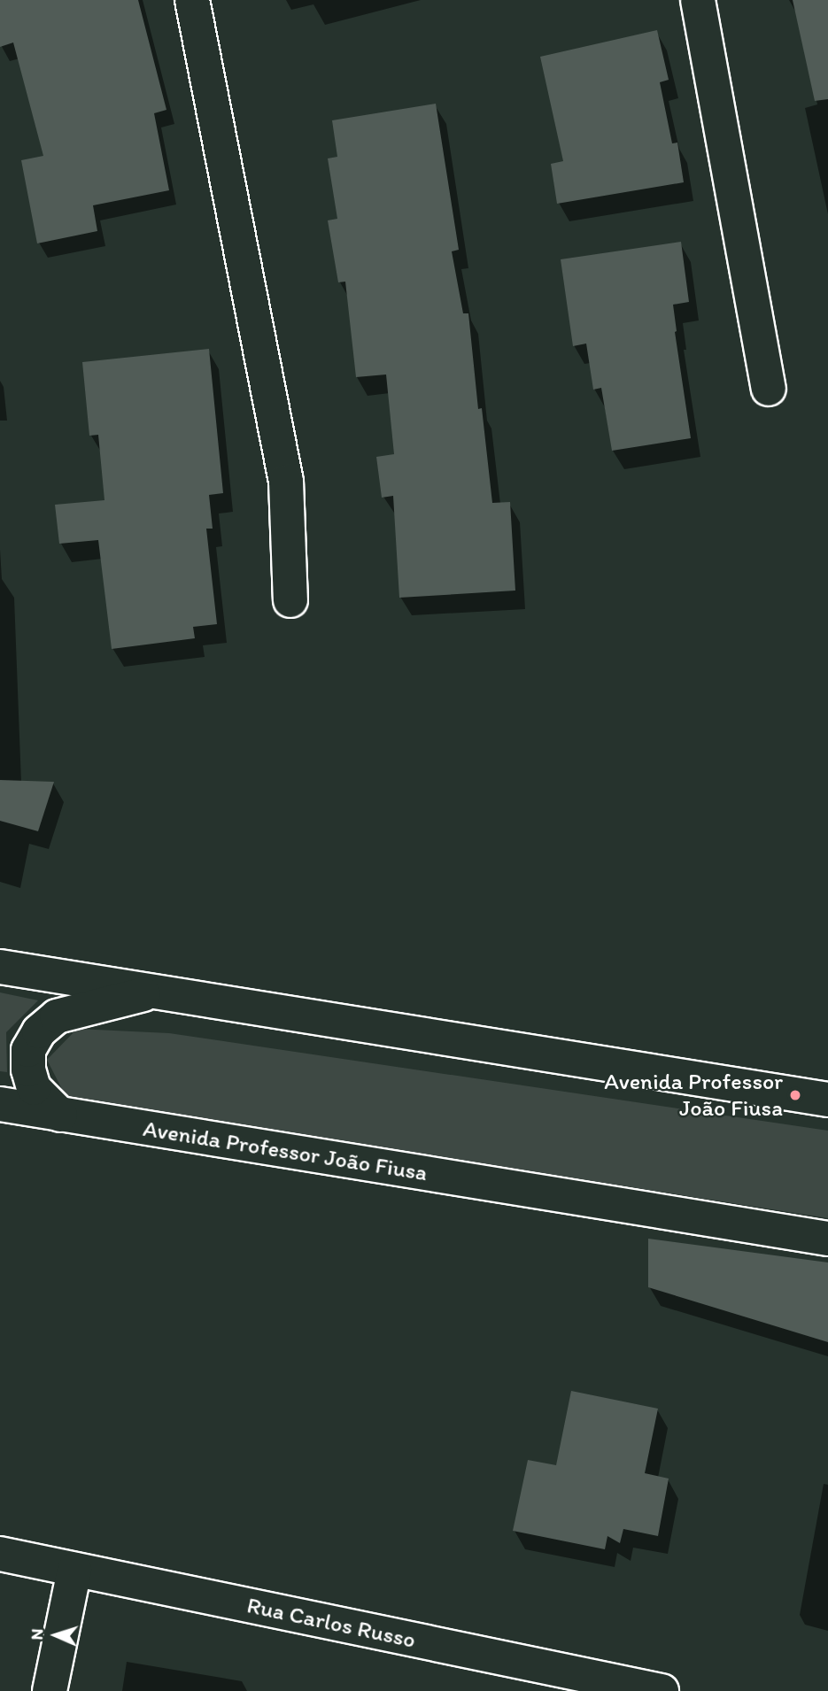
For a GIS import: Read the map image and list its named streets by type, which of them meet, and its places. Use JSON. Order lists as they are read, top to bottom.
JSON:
{
  "streets": {
    "main road": ["Avenida Professor João Fiusa", "Rua Carlos Russo"]
  },
  "places": ["Avenida Professor João Fiusa"],
  "north": "left"
}
